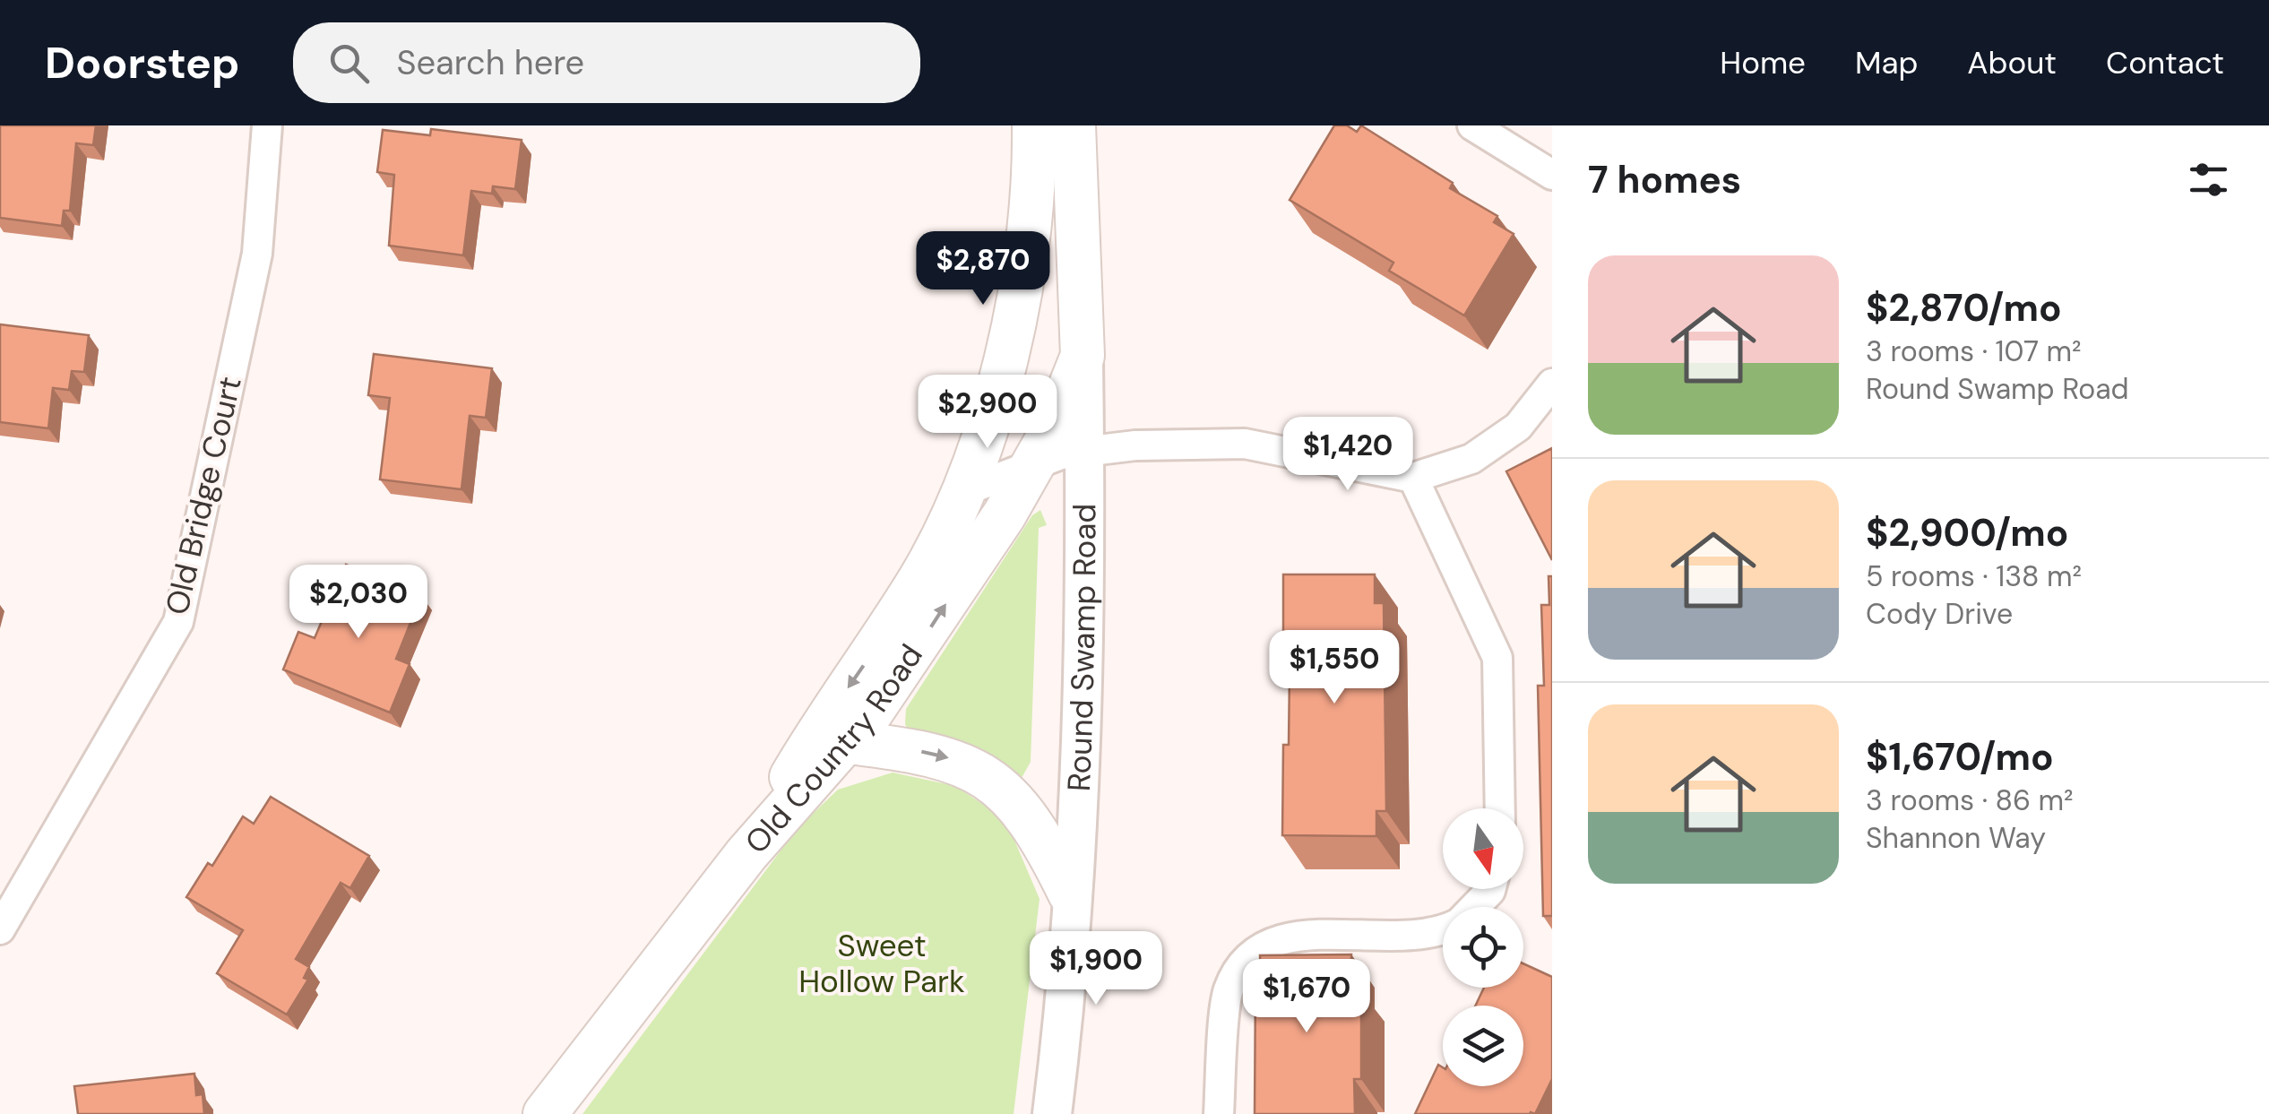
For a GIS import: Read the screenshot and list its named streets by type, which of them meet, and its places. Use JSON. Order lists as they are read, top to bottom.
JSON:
{
  "streets": {
    "main road": ["Round Swamp Road", "Old Country Road"],
    "street": ["Old Bridge Court"]
  },
  "crossings": [
    ["Round Swamp Road", "Old Country Road"]
  ],
  "parks": ["Sweet Hollow Park"],
  "north": "bottom",
  "page": {
    "header": "Doorstep",
    "search": "Search here",
    "nav": [
      "Home",
      "Map",
      "About",
      "Contact"
    ],
    "heading": "7 homes",
    "price": [
      "$2,870",
      "$2,900",
      "$1,420",
      "$2,030",
      "$1,550",
      "$1,900",
      "$1,670"
    ],
    "list": [
      {
        "name": "$2,870/mo",
        "note": "3 rooms · 107 m² · Round Swamp Road"
      },
      {
        "name": "$2,900/mo",
        "note": "5 rooms · 138 m² · Cody Drive"
      },
      {
        "name": "$1,670/mo",
        "note": "3 rooms · 86 m² · Shannon Way"
      }
    ]
  }
}
